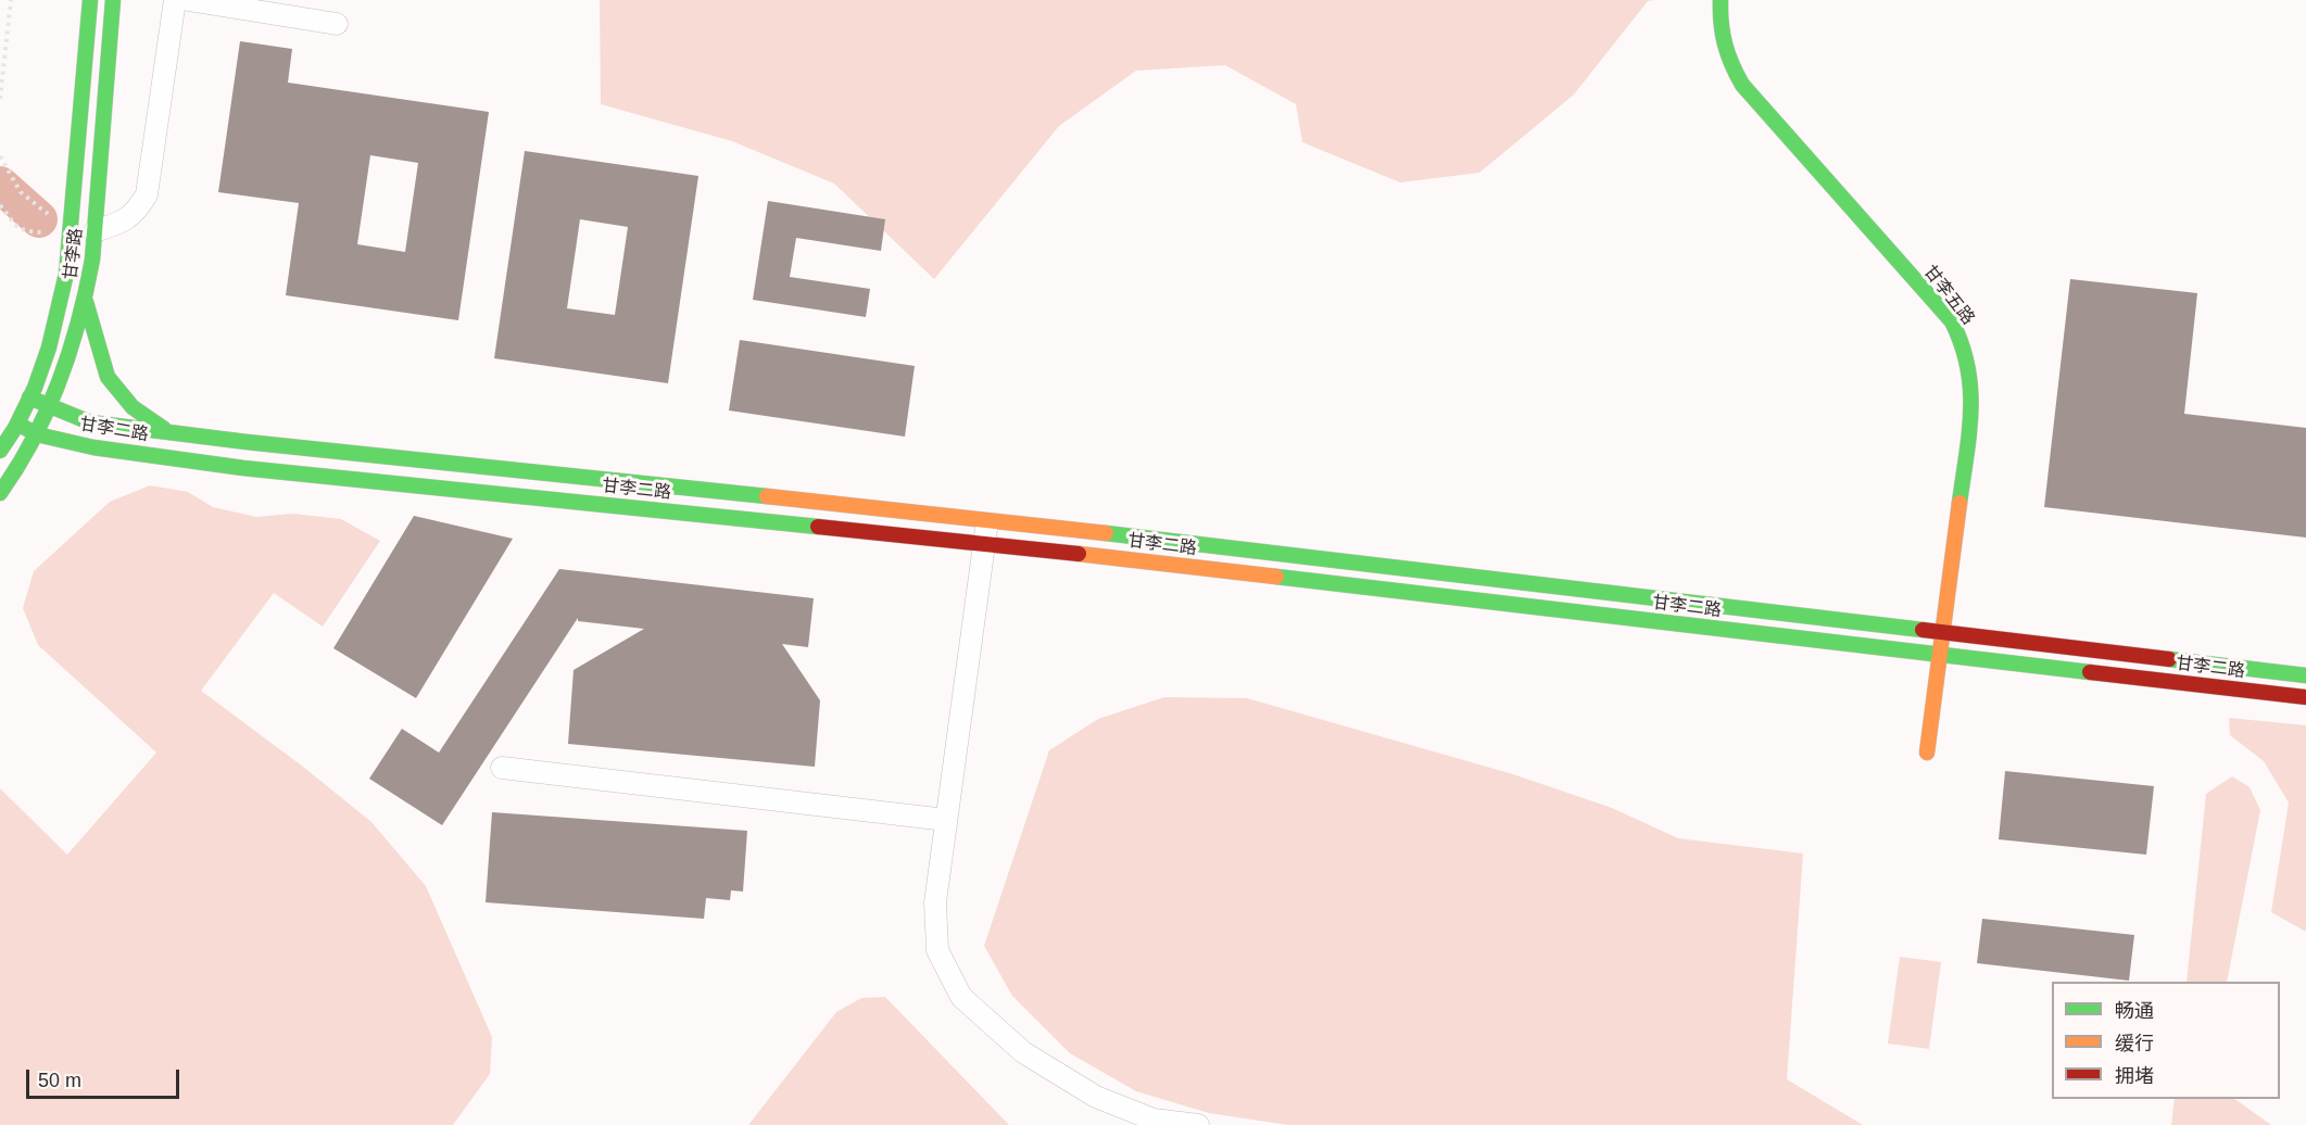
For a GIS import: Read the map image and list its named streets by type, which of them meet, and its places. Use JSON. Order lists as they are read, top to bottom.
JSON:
{
  "streets": {
    "main road": ["甘李路", "甘李五路", "甘李二路"]
  },
  "crossings": [
    ["甘李路", "甘李二路"],
    ["甘李五路", "甘李二路"]
  ],
  "legend": ["畅通", "缓行", "拥堵"],
  "scale_bar": "50 m"
}
